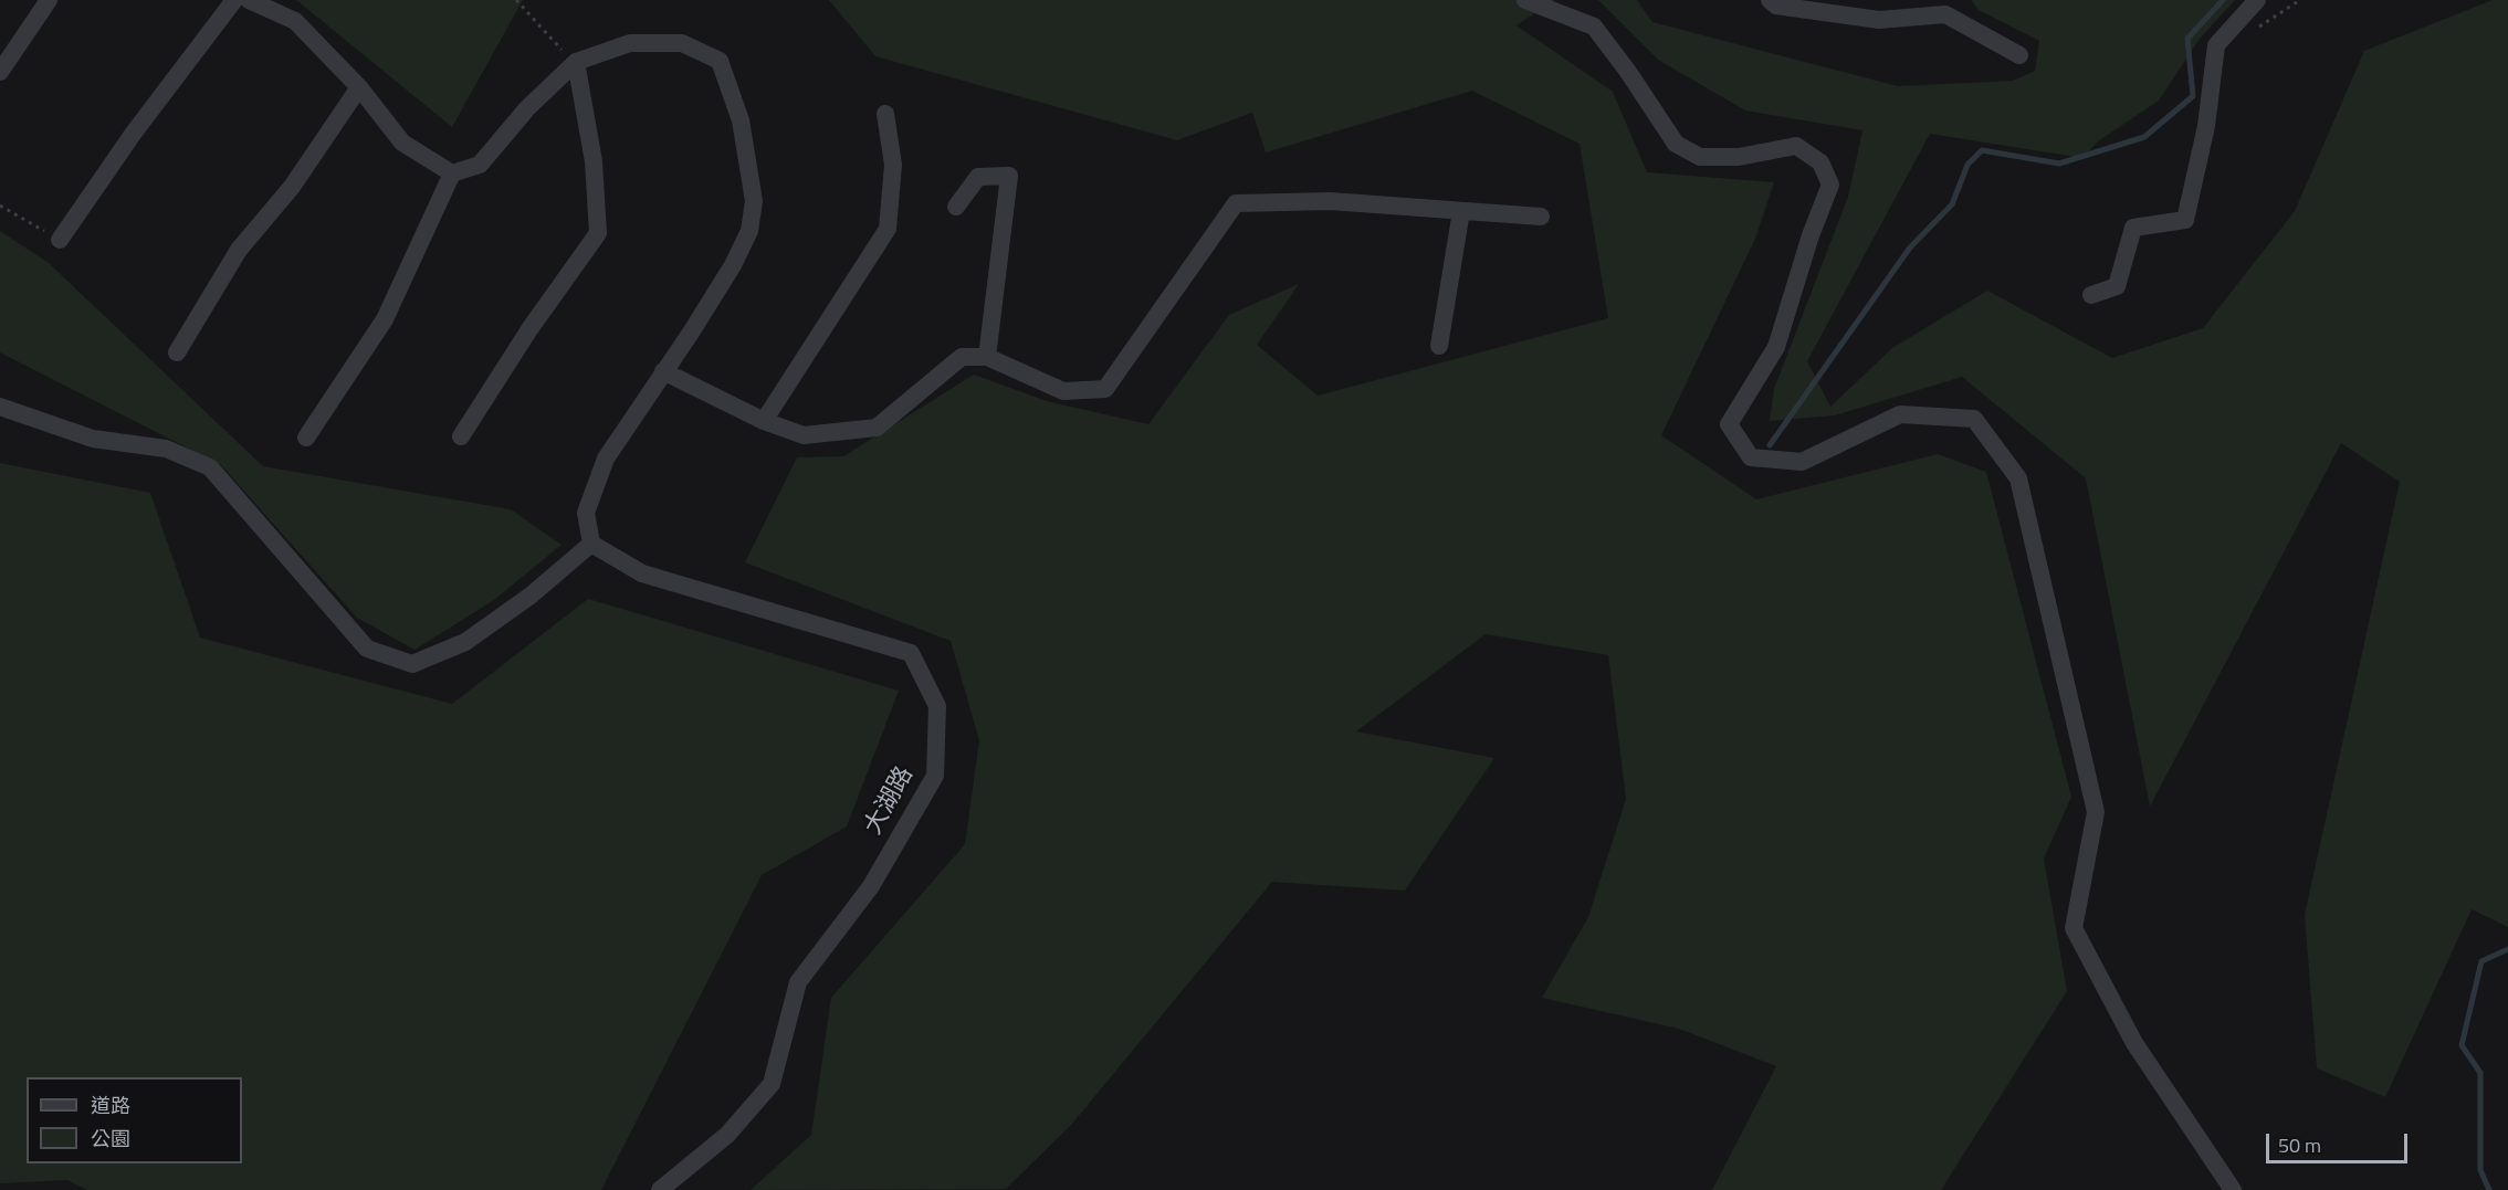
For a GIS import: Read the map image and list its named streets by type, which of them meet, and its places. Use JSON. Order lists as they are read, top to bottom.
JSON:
{
  "streets": {
    "street": ["大湖路"]
  },
  "legend": ["道路", "公園"],
  "scale_bar": "50 m"
}
